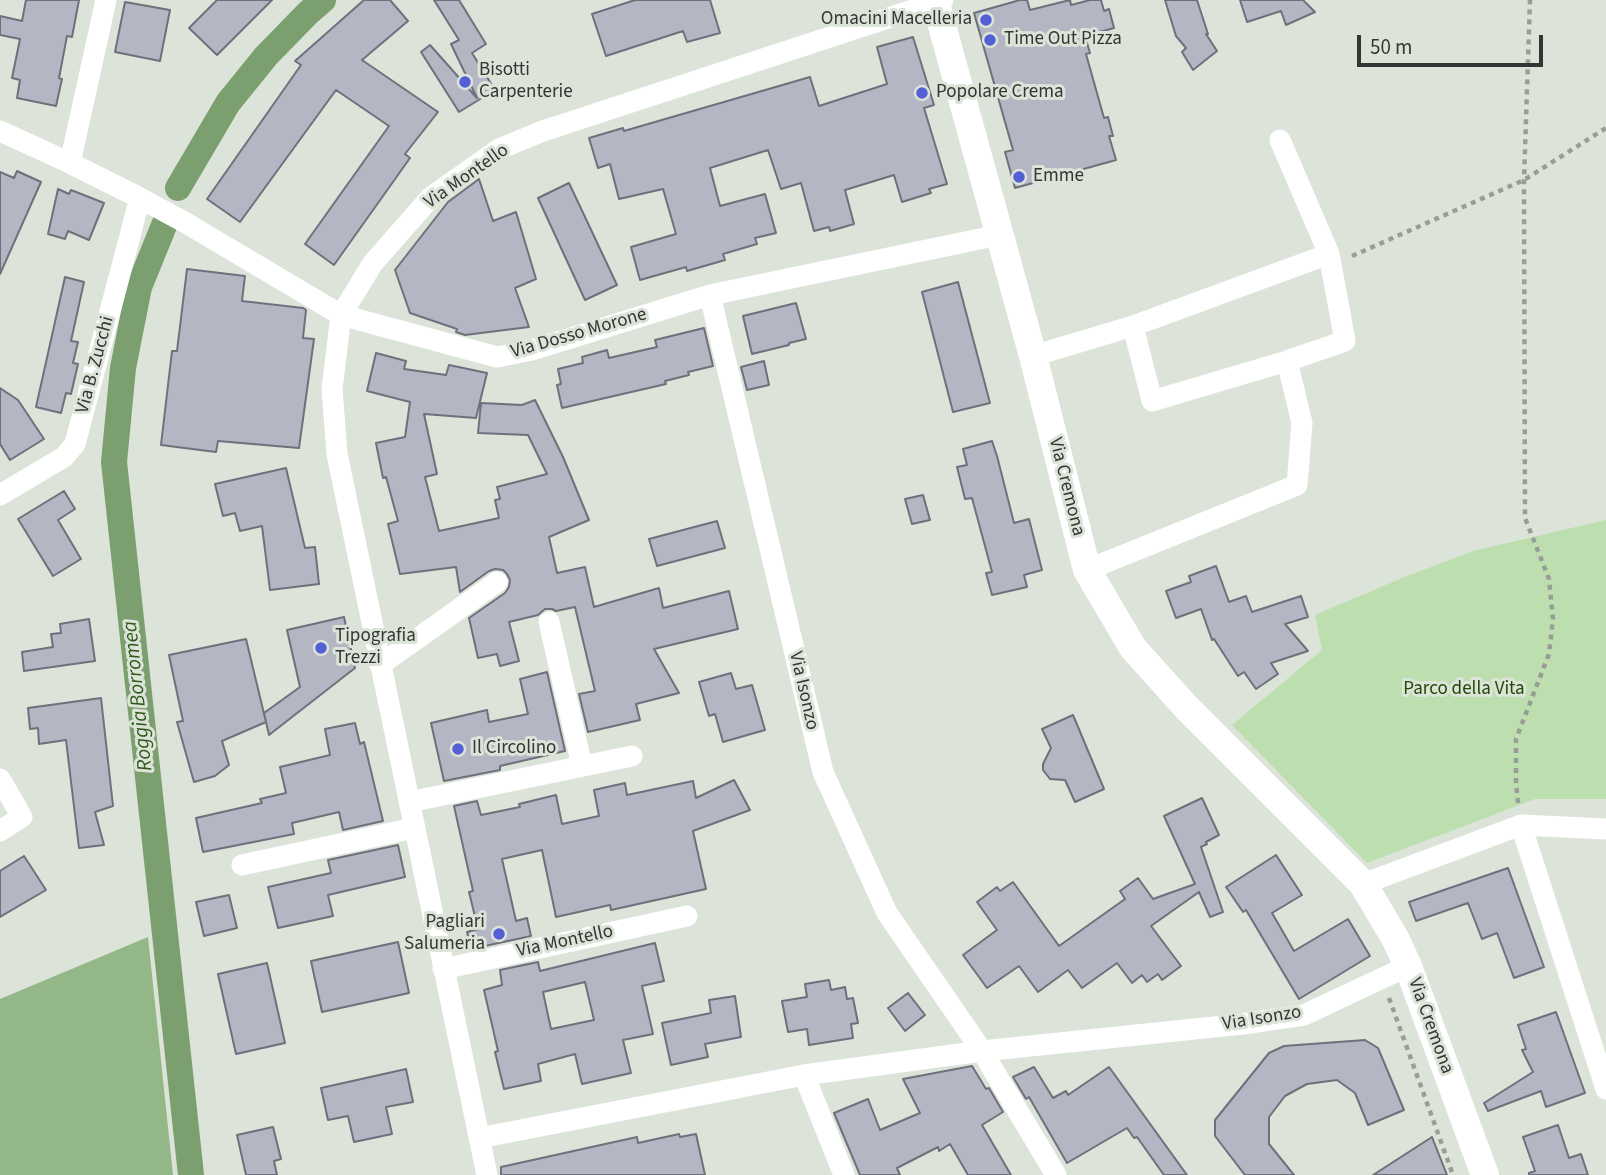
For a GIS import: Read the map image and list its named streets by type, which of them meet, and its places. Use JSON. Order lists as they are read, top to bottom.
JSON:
{
  "streets": {
    "street": [
      "Via Montello",
      "Via Dosso Morone",
      "Via B. Zucchi",
      "Via Cremona",
      "Via Isonzo"
    ]
  },
  "crossings": [
    ["Via Montello", "Via Dosso Morone"],
    ["Via Montello", "Via Cremona"],
    ["Via Montello", "Via Isonzo"],
    ["Via Dosso Morone", "Via B. Zucchi"],
    ["Via Dosso Morone", "Via Cremona"],
    ["Via Dosso Morone", "Via Isonzo"],
    ["Via Cremona", "Via Isonzo"]
  ],
  "water": ["Roggia Borromea"],
  "parks": ["Parco della Vita"],
  "places": [
    "Omacini Macelleria",
    "Time Out Pizza",
    "Bisotti Carpenterie",
    "Popolare Crema",
    "Emme",
    "Tipografia Trezzi",
    "Il Circolino",
    "Pagliari Salumeria"
  ],
  "scale_bar": "50 m"
}
